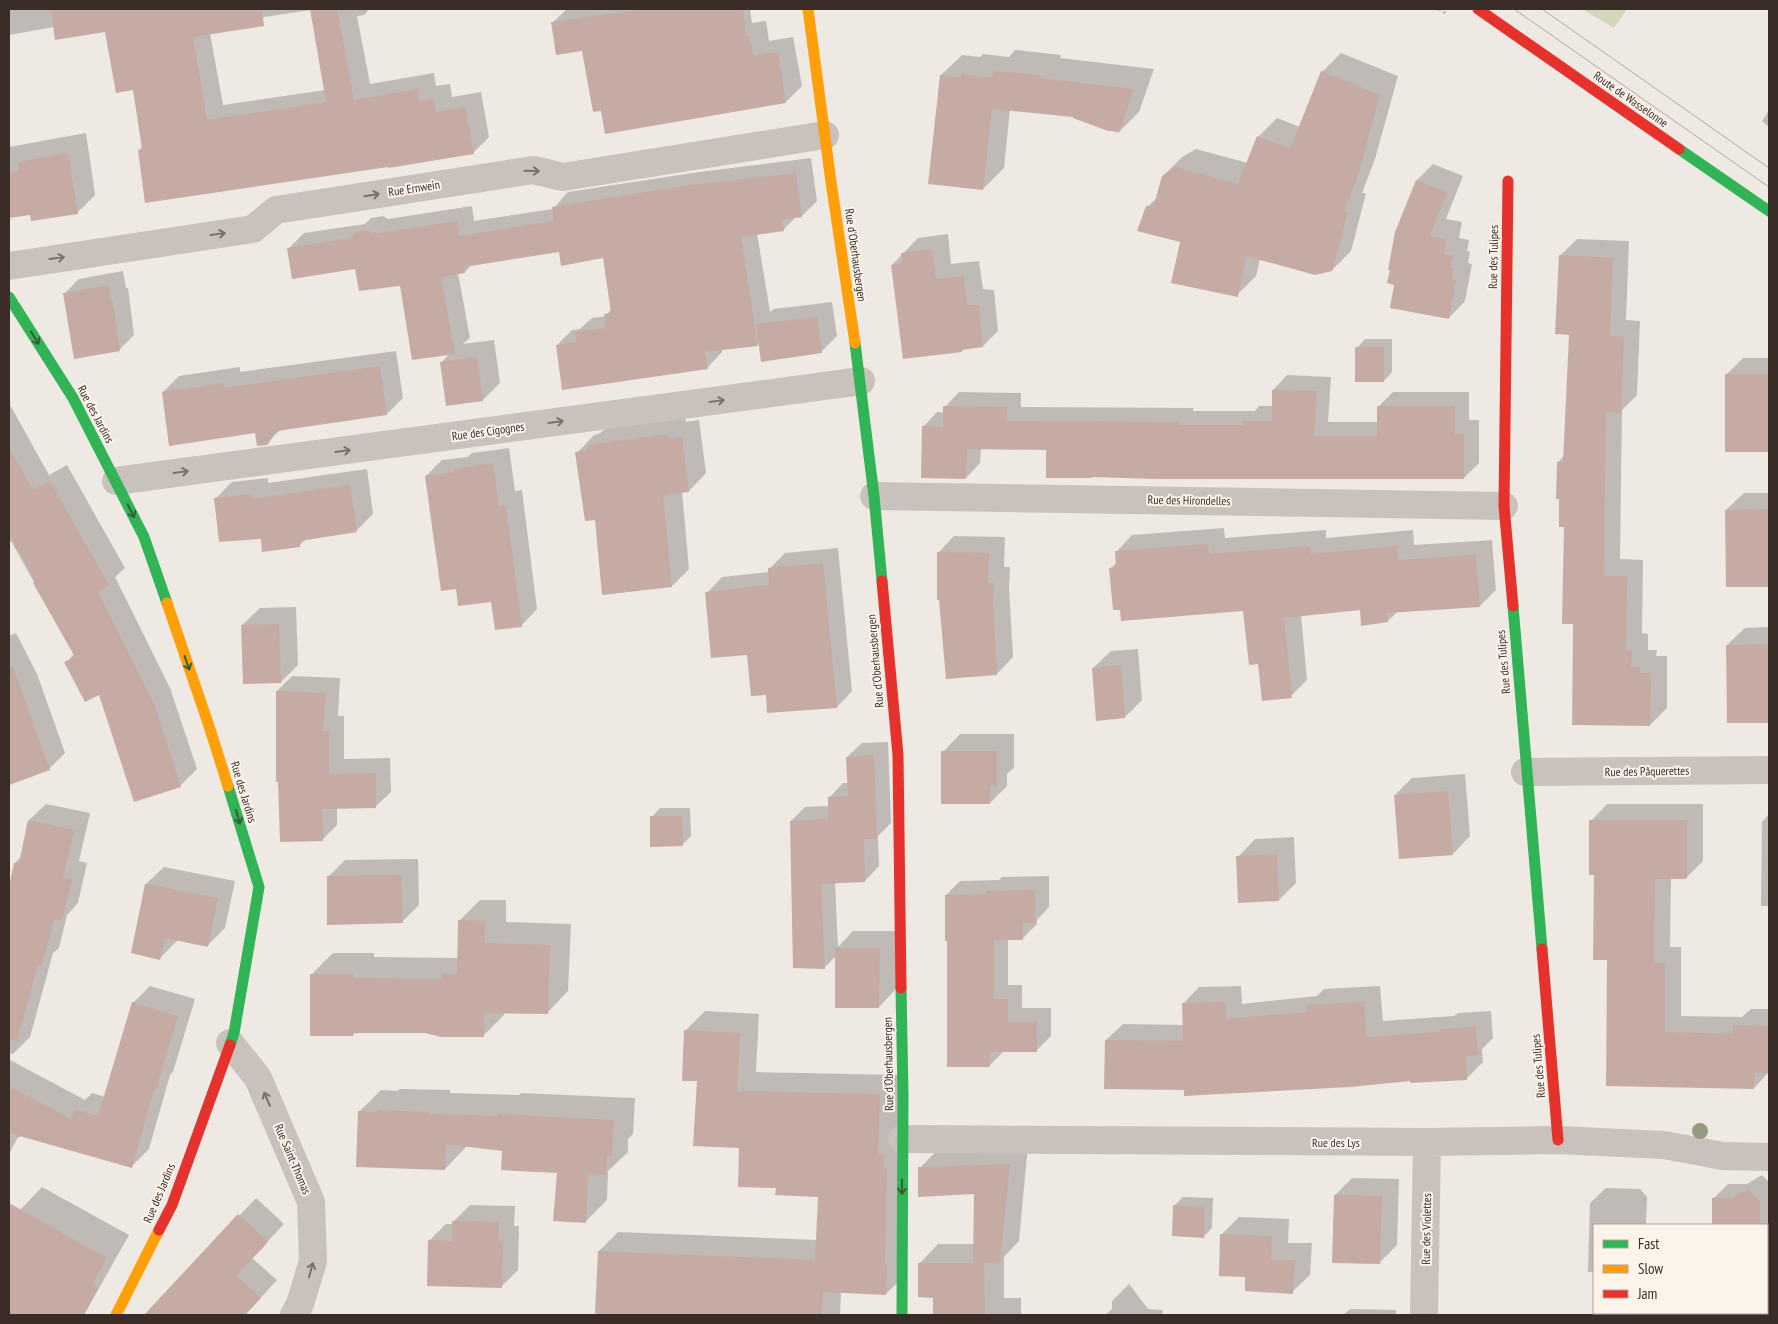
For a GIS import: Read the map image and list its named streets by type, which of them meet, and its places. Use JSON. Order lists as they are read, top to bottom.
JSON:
{
  "streets": {
    "street": [
      "Route de Wasselonne",
      "Rue Ernwein",
      "Rue d'Oberhausbergen",
      "Rue des Tulipes",
      "Rue des Jardins",
      "Rue des Cigognes",
      "Rue des Hirondelles",
      "Rue des Pâquerettes",
      "Rue des Lys",
      "Rue Saint-Thomas",
      "Rue des Violettes"
    ]
  },
  "crossings": [
    ["Rue Ernwein", "Rue d'Oberhausbergen"],
    ["Rue d'Oberhausbergen", "Rue des Cigognes"],
    ["Rue d'Oberhausbergen", "Rue des Hirondelles"],
    ["Rue d'Oberhausbergen", "Rue des Lys"],
    ["Rue des Tulipes", "Rue des Hirondelles"],
    ["Rue des Tulipes", "Rue des Pâquerettes"],
    ["Rue des Tulipes", "Rue des Lys"],
    ["Rue des Jardins", "Rue des Cigognes"],
    ["Rue des Jardins", "Rue Saint-Thomas"],
    ["Rue des Lys", "Rue des Violettes"]
  ],
  "one_way": [
    "Rue Ernwein",
    "Rue des Jardins",
    "Rue des Cigognes",
    "Rue Saint-Thomas"
  ],
  "legend": ["Fast", "Slow", "Jam"]
}
